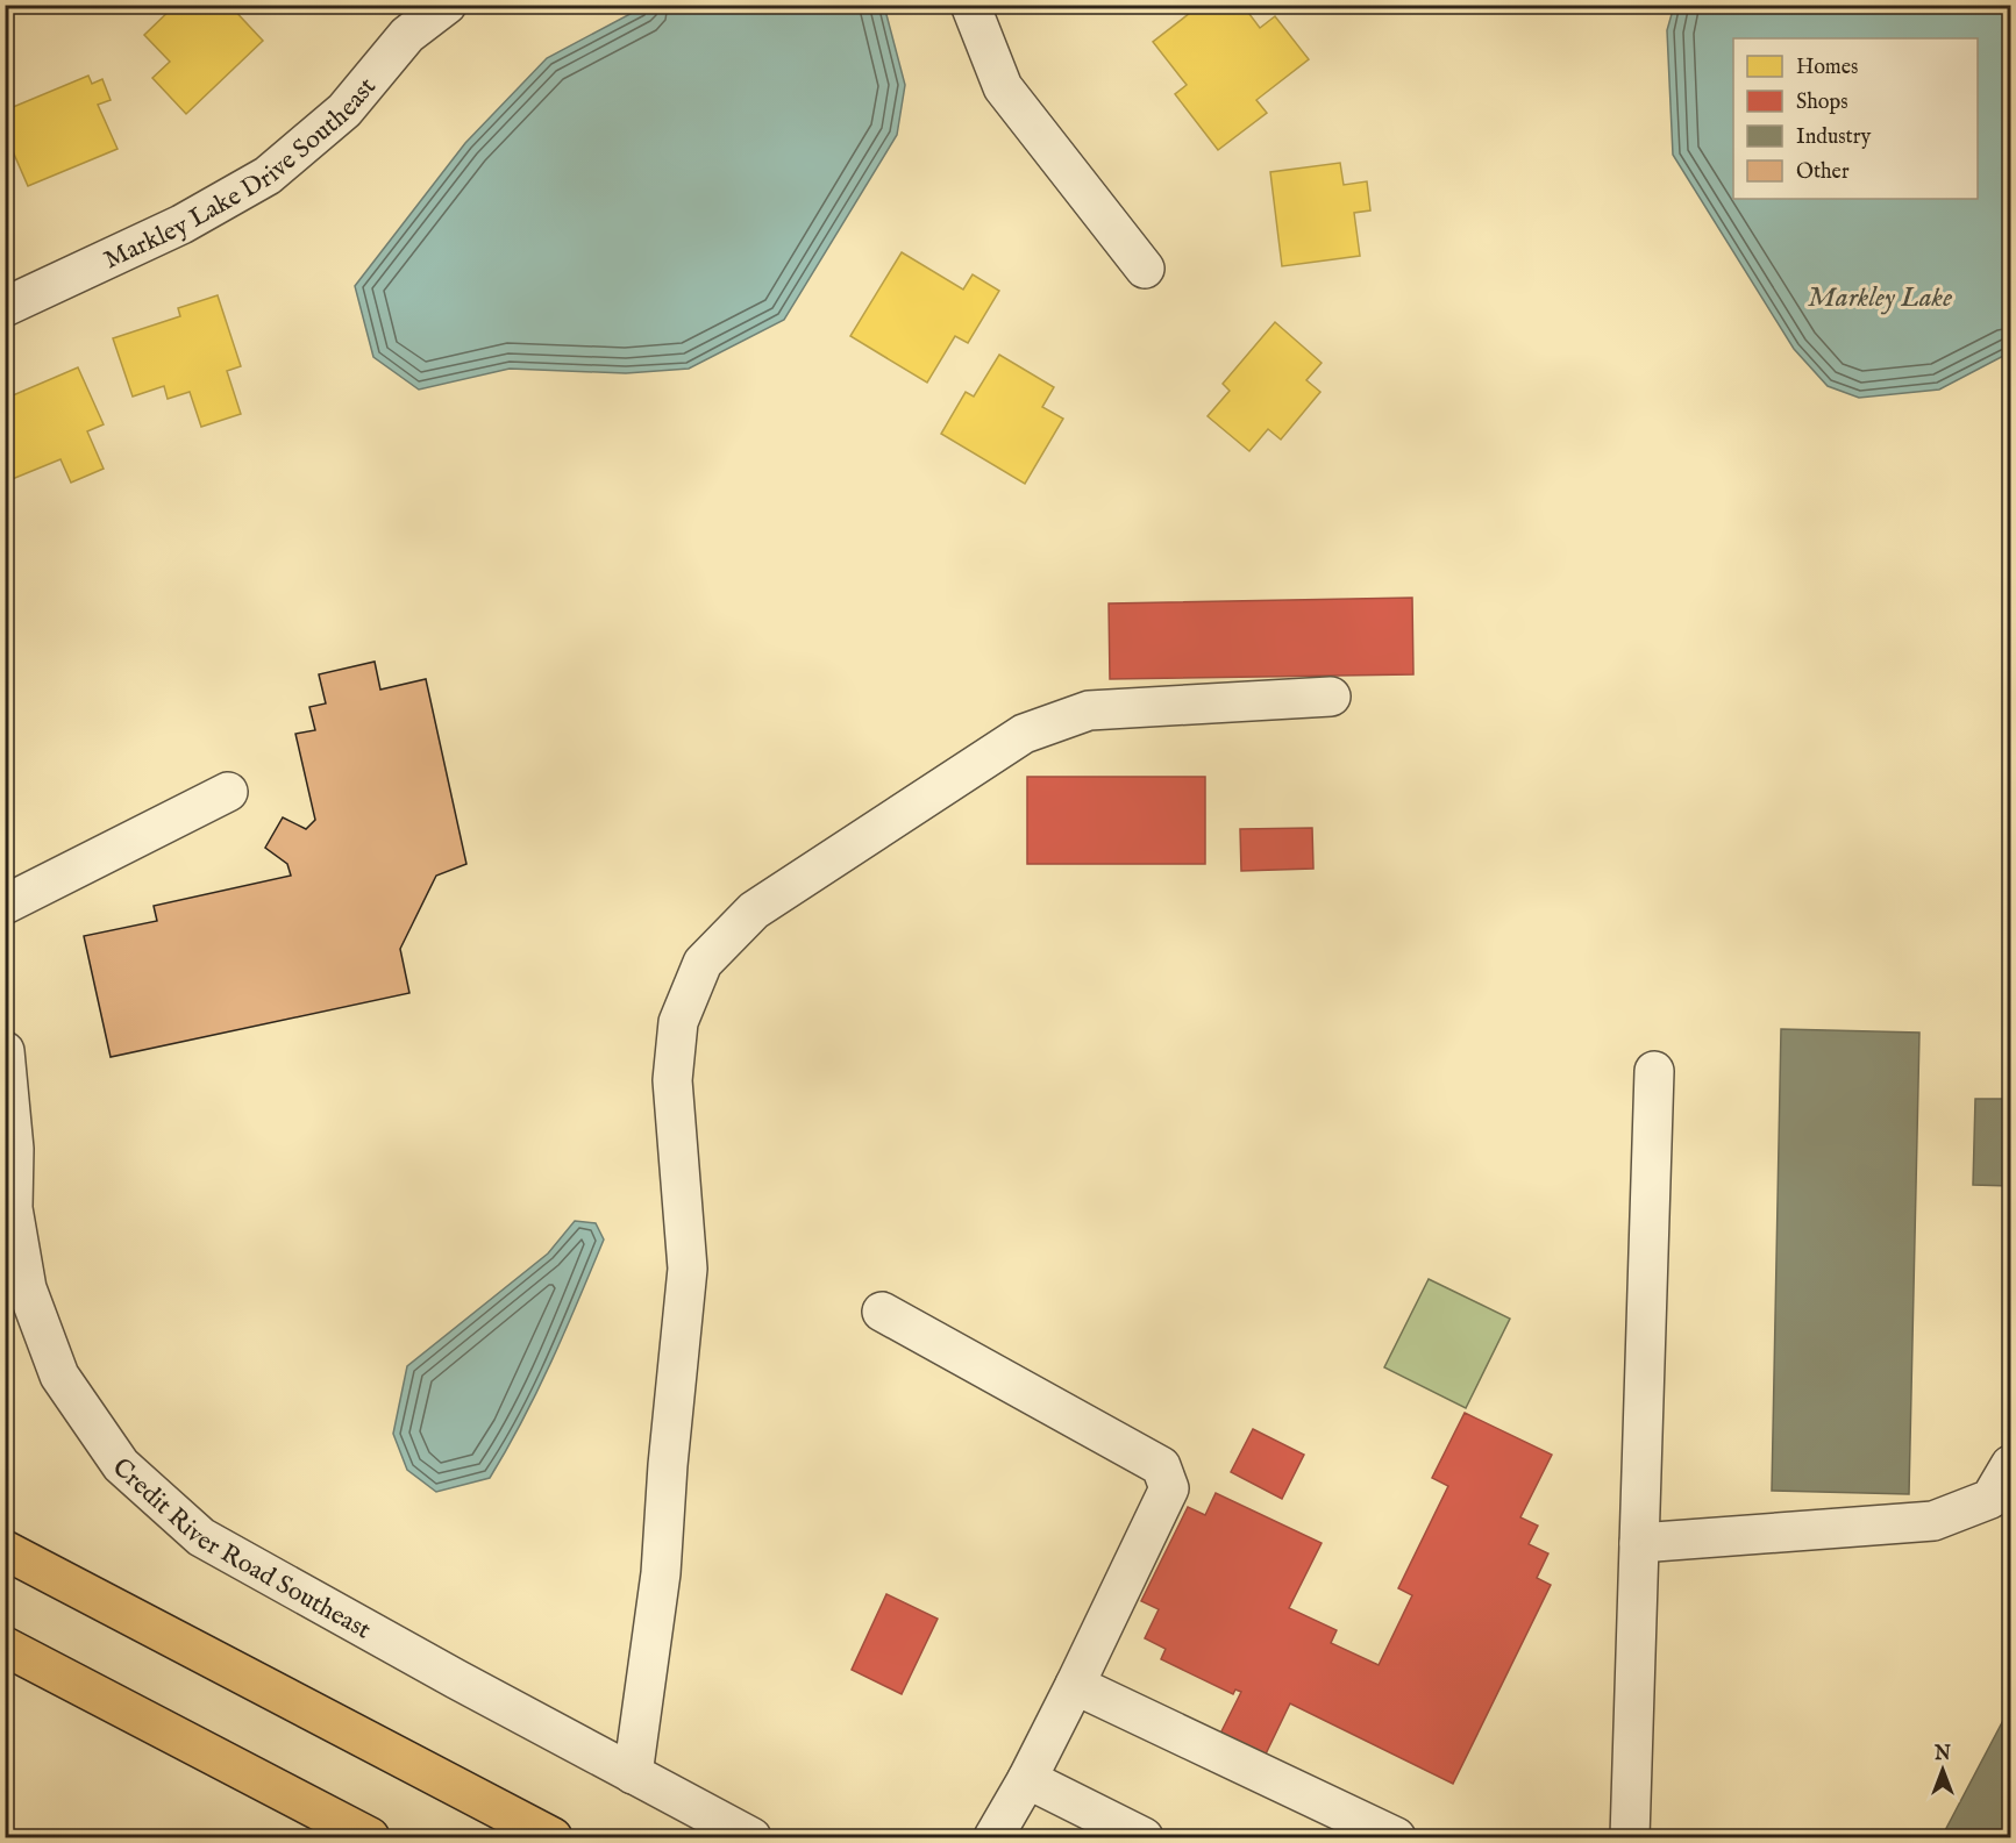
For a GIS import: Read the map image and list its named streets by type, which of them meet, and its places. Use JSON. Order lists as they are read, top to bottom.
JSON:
{
  "streets": {
    "street": ["Markley Lake Drive Southeast", "Credit River Road Southeast"]
  },
  "water": ["Markley Lake"],
  "legend": [
    "Homes",
    "Shops",
    "Industry",
    "Other"
  ],
  "north": "top"
}
